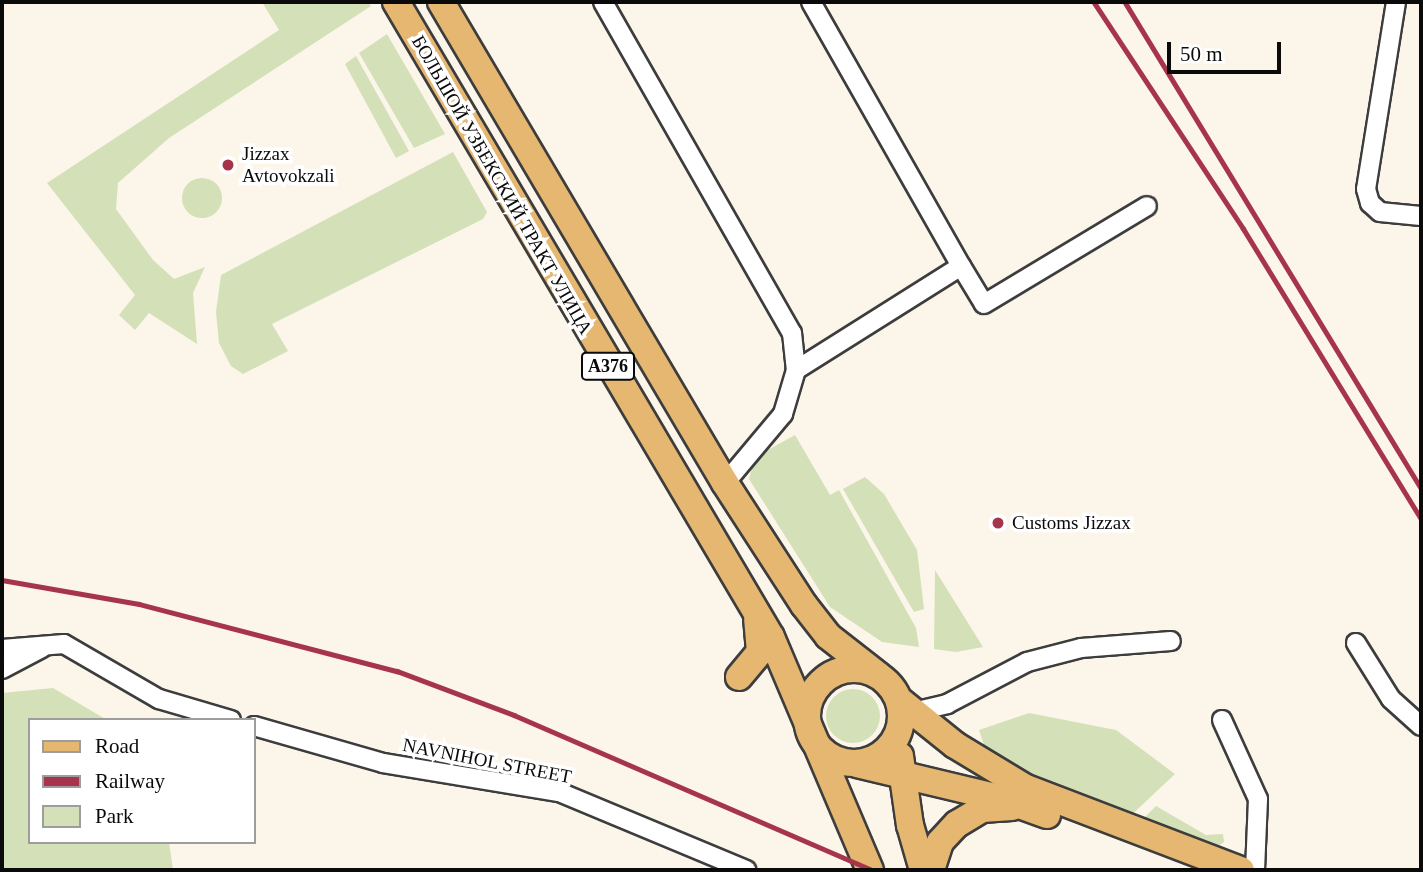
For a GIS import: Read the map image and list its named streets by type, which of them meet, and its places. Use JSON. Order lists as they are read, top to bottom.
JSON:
{
  "streets": {
    "main road": ["БОЛЬШОЙ УЗБЕКСКИЙ ТРАКТ УЛИЦА", "A376"],
    "street": ["NAVNIHOL STREET"]
  },
  "places": ["Jizzax Avtovokzali", "Customs Jizzax"],
  "legend": ["Road", "Railway", "Park"],
  "scale_bar": "50 m"
}
